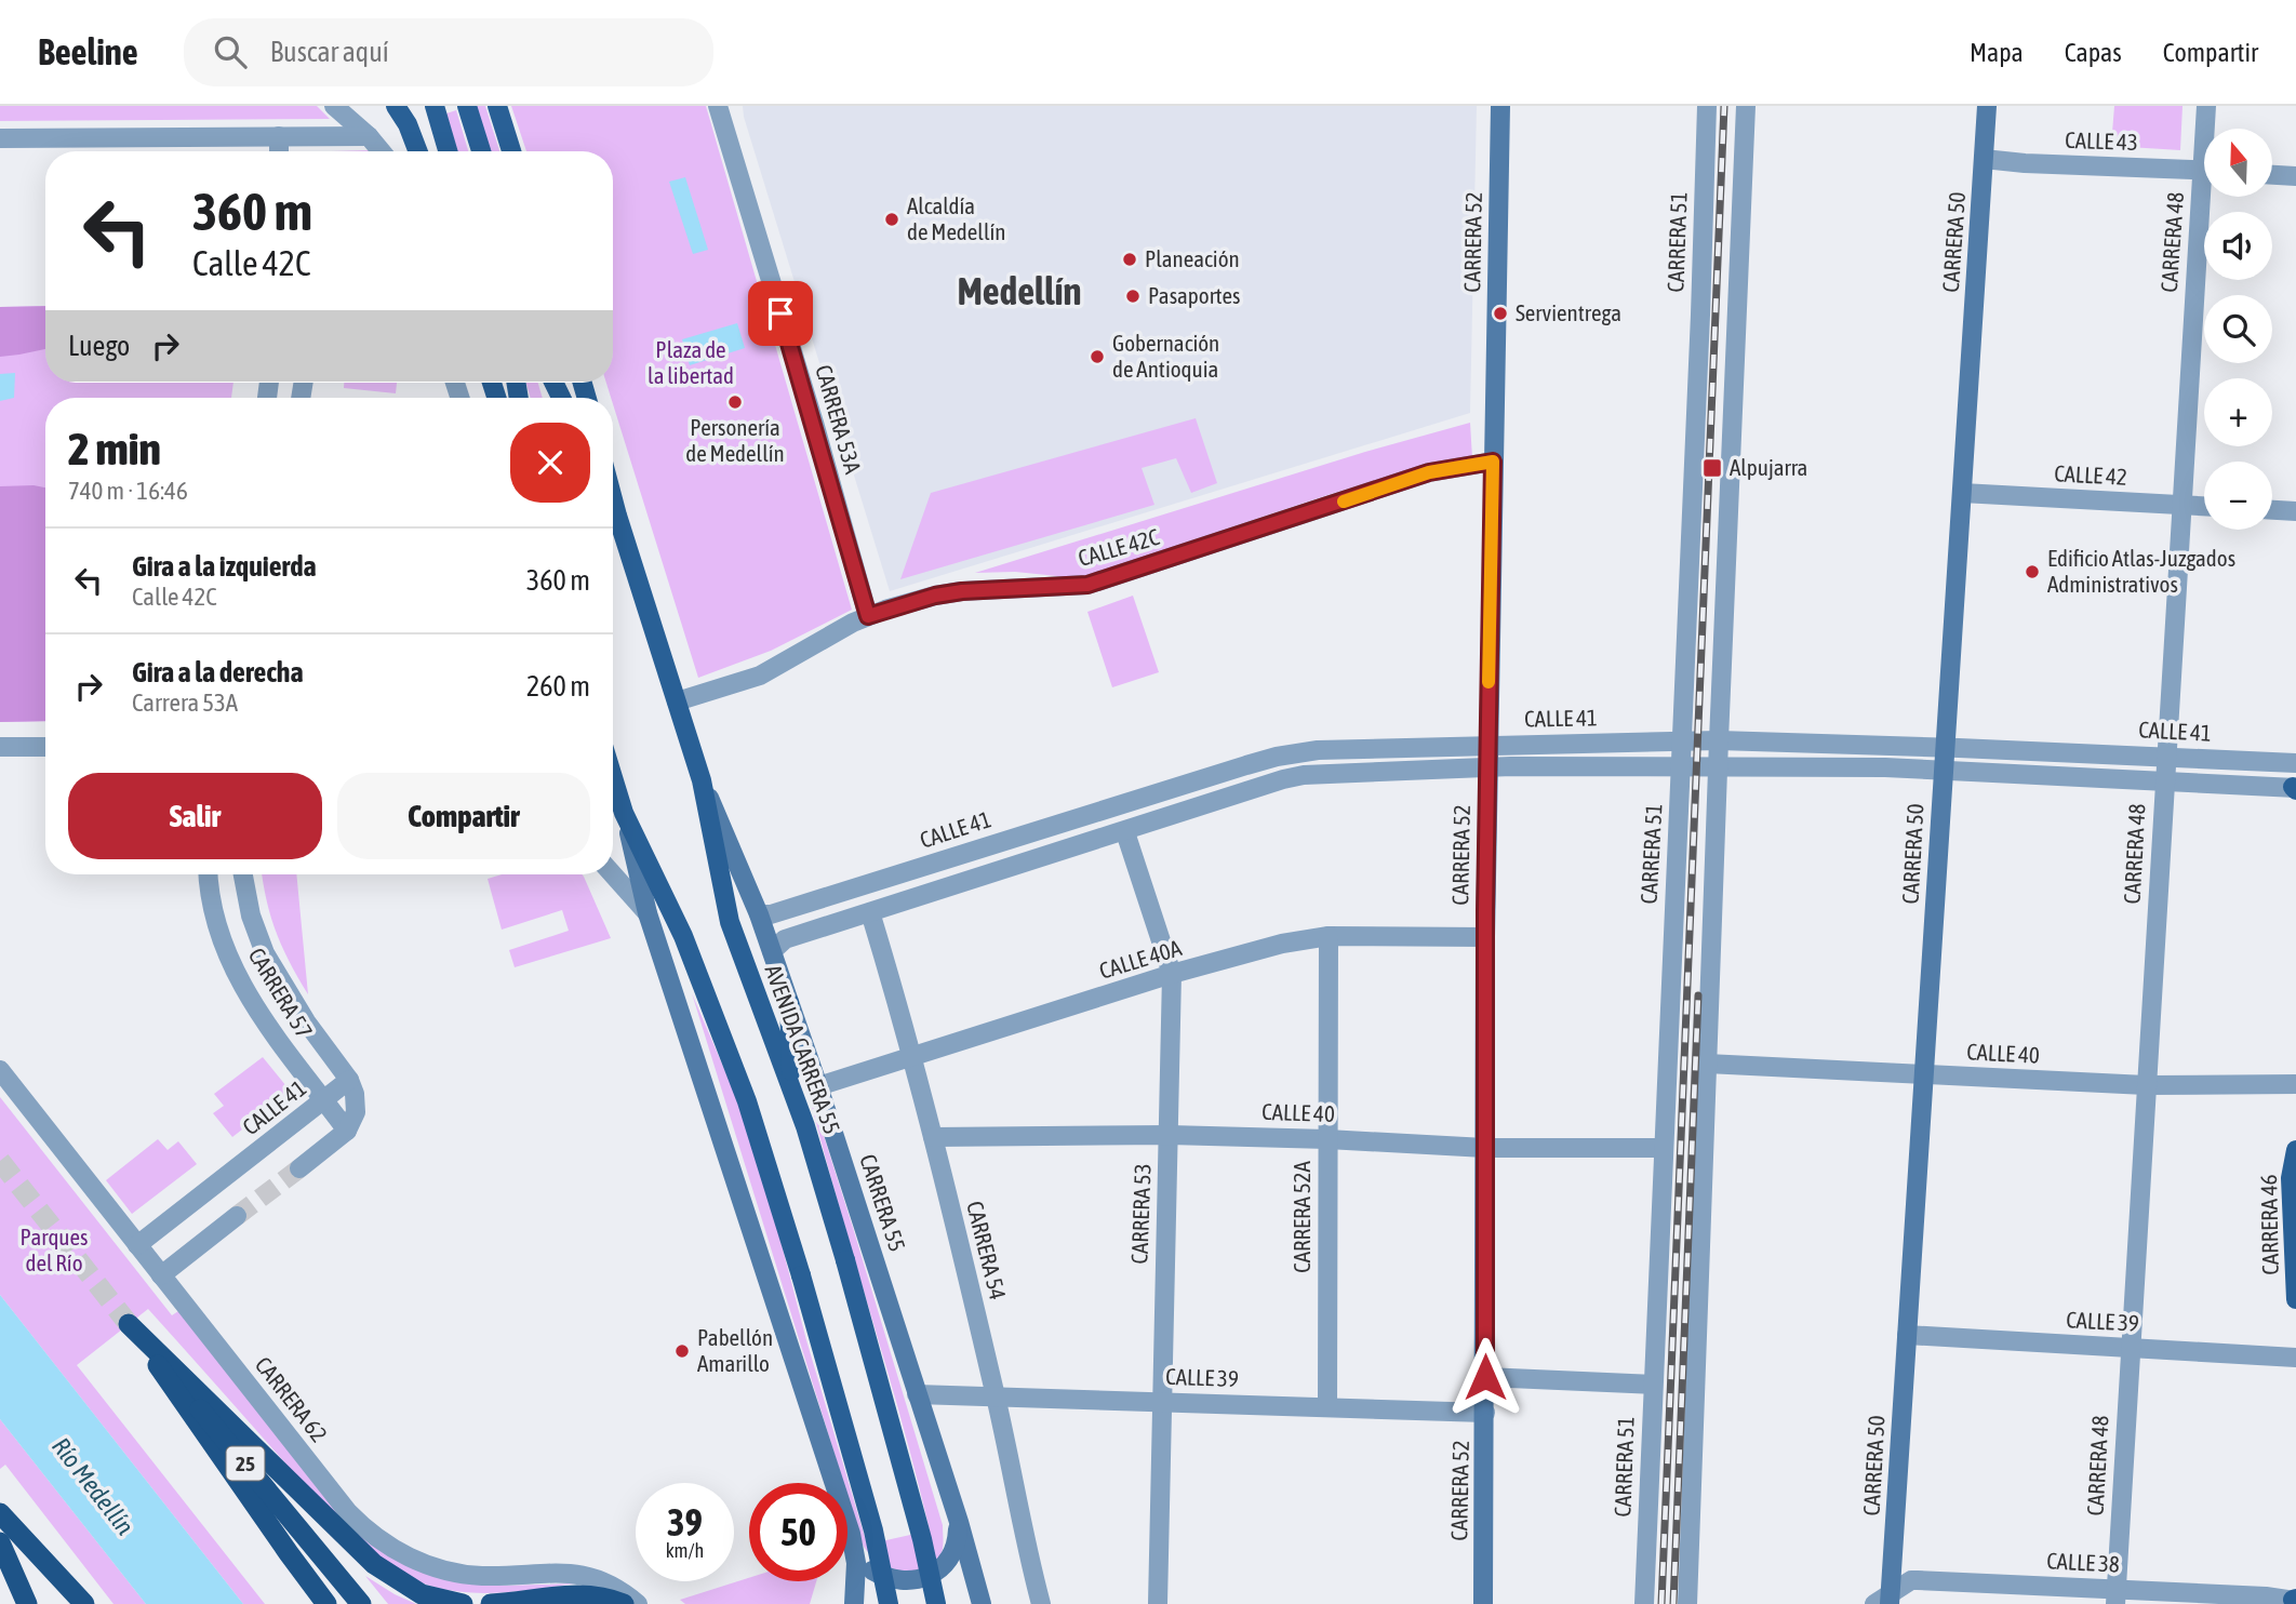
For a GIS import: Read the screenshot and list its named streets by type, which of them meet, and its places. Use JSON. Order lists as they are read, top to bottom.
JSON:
{
  "streets": {
    "highway": ["25"],
    "main road": [
      "CARRERA 52",
      "CARRERA 50",
      "AVENIDA CARRERA 55",
      "CARRERA 55",
      "CARRERA 46"
    ],
    "street": [
      "CALLE 43",
      "CARRERA 51",
      "CARRERA 48",
      "CARRERA 53A",
      "CALLE 42",
      "CALLE 42C",
      "CALLE 41",
      "CALLE 40A",
      "CARRERA 57",
      "CALLE 40",
      "CARRERA 53",
      "CARRERA 52A",
      "CARRERA 54",
      "CALLE 39",
      "CARRERA 62",
      "CALLE 38"
    ]
  },
  "crossings": [
    ["CALLE 43", "CARRERA 50"],
    ["CARRERA 52", "CALLE 42C"],
    ["CARRERA 52", "CALLE 41"],
    ["CARRERA 52", "CALLE 40A"],
    ["CARRERA 52", "CALLE 40"],
    ["CARRERA 52", "CALLE 39"],
    ["CARRERA 51", "CALLE 41"],
    ["CARRERA 51", "CALLE 40"],
    ["CARRERA 50", "CALLE 42"],
    ["CARRERA 50", "CALLE 41"],
    ["CARRERA 50", "CALLE 40"],
    ["CARRERA 50", "CALLE 39"],
    ["CARRERA 50", "CALLE 38"],
    ["CARRERA 48", "CALLE 42"],
    ["CARRERA 48", "CALLE 41"],
    ["CARRERA 48", "CALLE 40"],
    ["CARRERA 48", "CALLE 39"],
    ["CARRERA 48", "CALLE 38"],
    ["CARRERA 53A", "CALLE 42C"],
    ["CALLE 42C", "AVENIDA CARRERA 55"],
    ["CALLE 41", "CARRERA 57"],
    ["CALLE 41", "CARRERA 55"],
    ["CALLE 41", "CARRERA 53"],
    ["CALLE 41", "CARRERA 54"],
    ["CALLE 41", "CARRERA 62"],
    ["CALLE 40A", "CARRERA 55"],
    ["CALLE 40A", "CARRERA 53"],
    ["CALLE 40A", "CARRERA 52A"],
    ["CALLE 40A", "CARRERA 54"],
    ["AVENIDA CARRERA 55", "CARRERA 55"],
    ["CALLE 40", "CARRERA 53"],
    ["CALLE 40", "CARRERA 52A"],
    ["CALLE 40", "CARRERA 54"],
    ["CARRERA 55", "CALLE 39"],
    ["CARRERA 53", "CALLE 39"],
    ["CARRERA 52A", "CALLE 39"],
    ["CARRERA 54", "CALLE 39"]
  ],
  "districts": ["Medellín"],
  "water": ["Río Medellín"],
  "parks": ["Plaza de la libertad", "Parques del Río"],
  "places": {
    "other": [
      "Alcaldía de Medellín",
      "Planeación",
      "Pasaportes",
      "Servientrega",
      "Gobernación de Antioquia",
      "Personería de Medellín",
      "Edificio Atlas-Juzgados Administrativos",
      "Pabellón Amarillo"
    ],
    "transit": ["Alpujarra"]
  },
  "north": "top",
  "page": {
    "header": "Beeline",
    "search": "Buscar aquí",
    "nav": ["Mapa", "Capas", "Compartir"],
    "map_buttons": ["+", "−"],
    "turn": ["360 m", "Calle 42C"],
    "then": "Luego",
    "heading": ["2 min", "740 m · 16:46"],
    "list": [
      {
        "name": "Gira a la izquierda",
        "note": "Calle 42C",
        "value": "360 m"
      },
      {
        "name": "Gira a la derecha",
        "note": "Carrera 53A",
        "value": "260 m"
      }
    ],
    "buttons": ["Salir", "Compartir"],
    "speed": "39 km/h",
    "limit": "50"
  }
}
